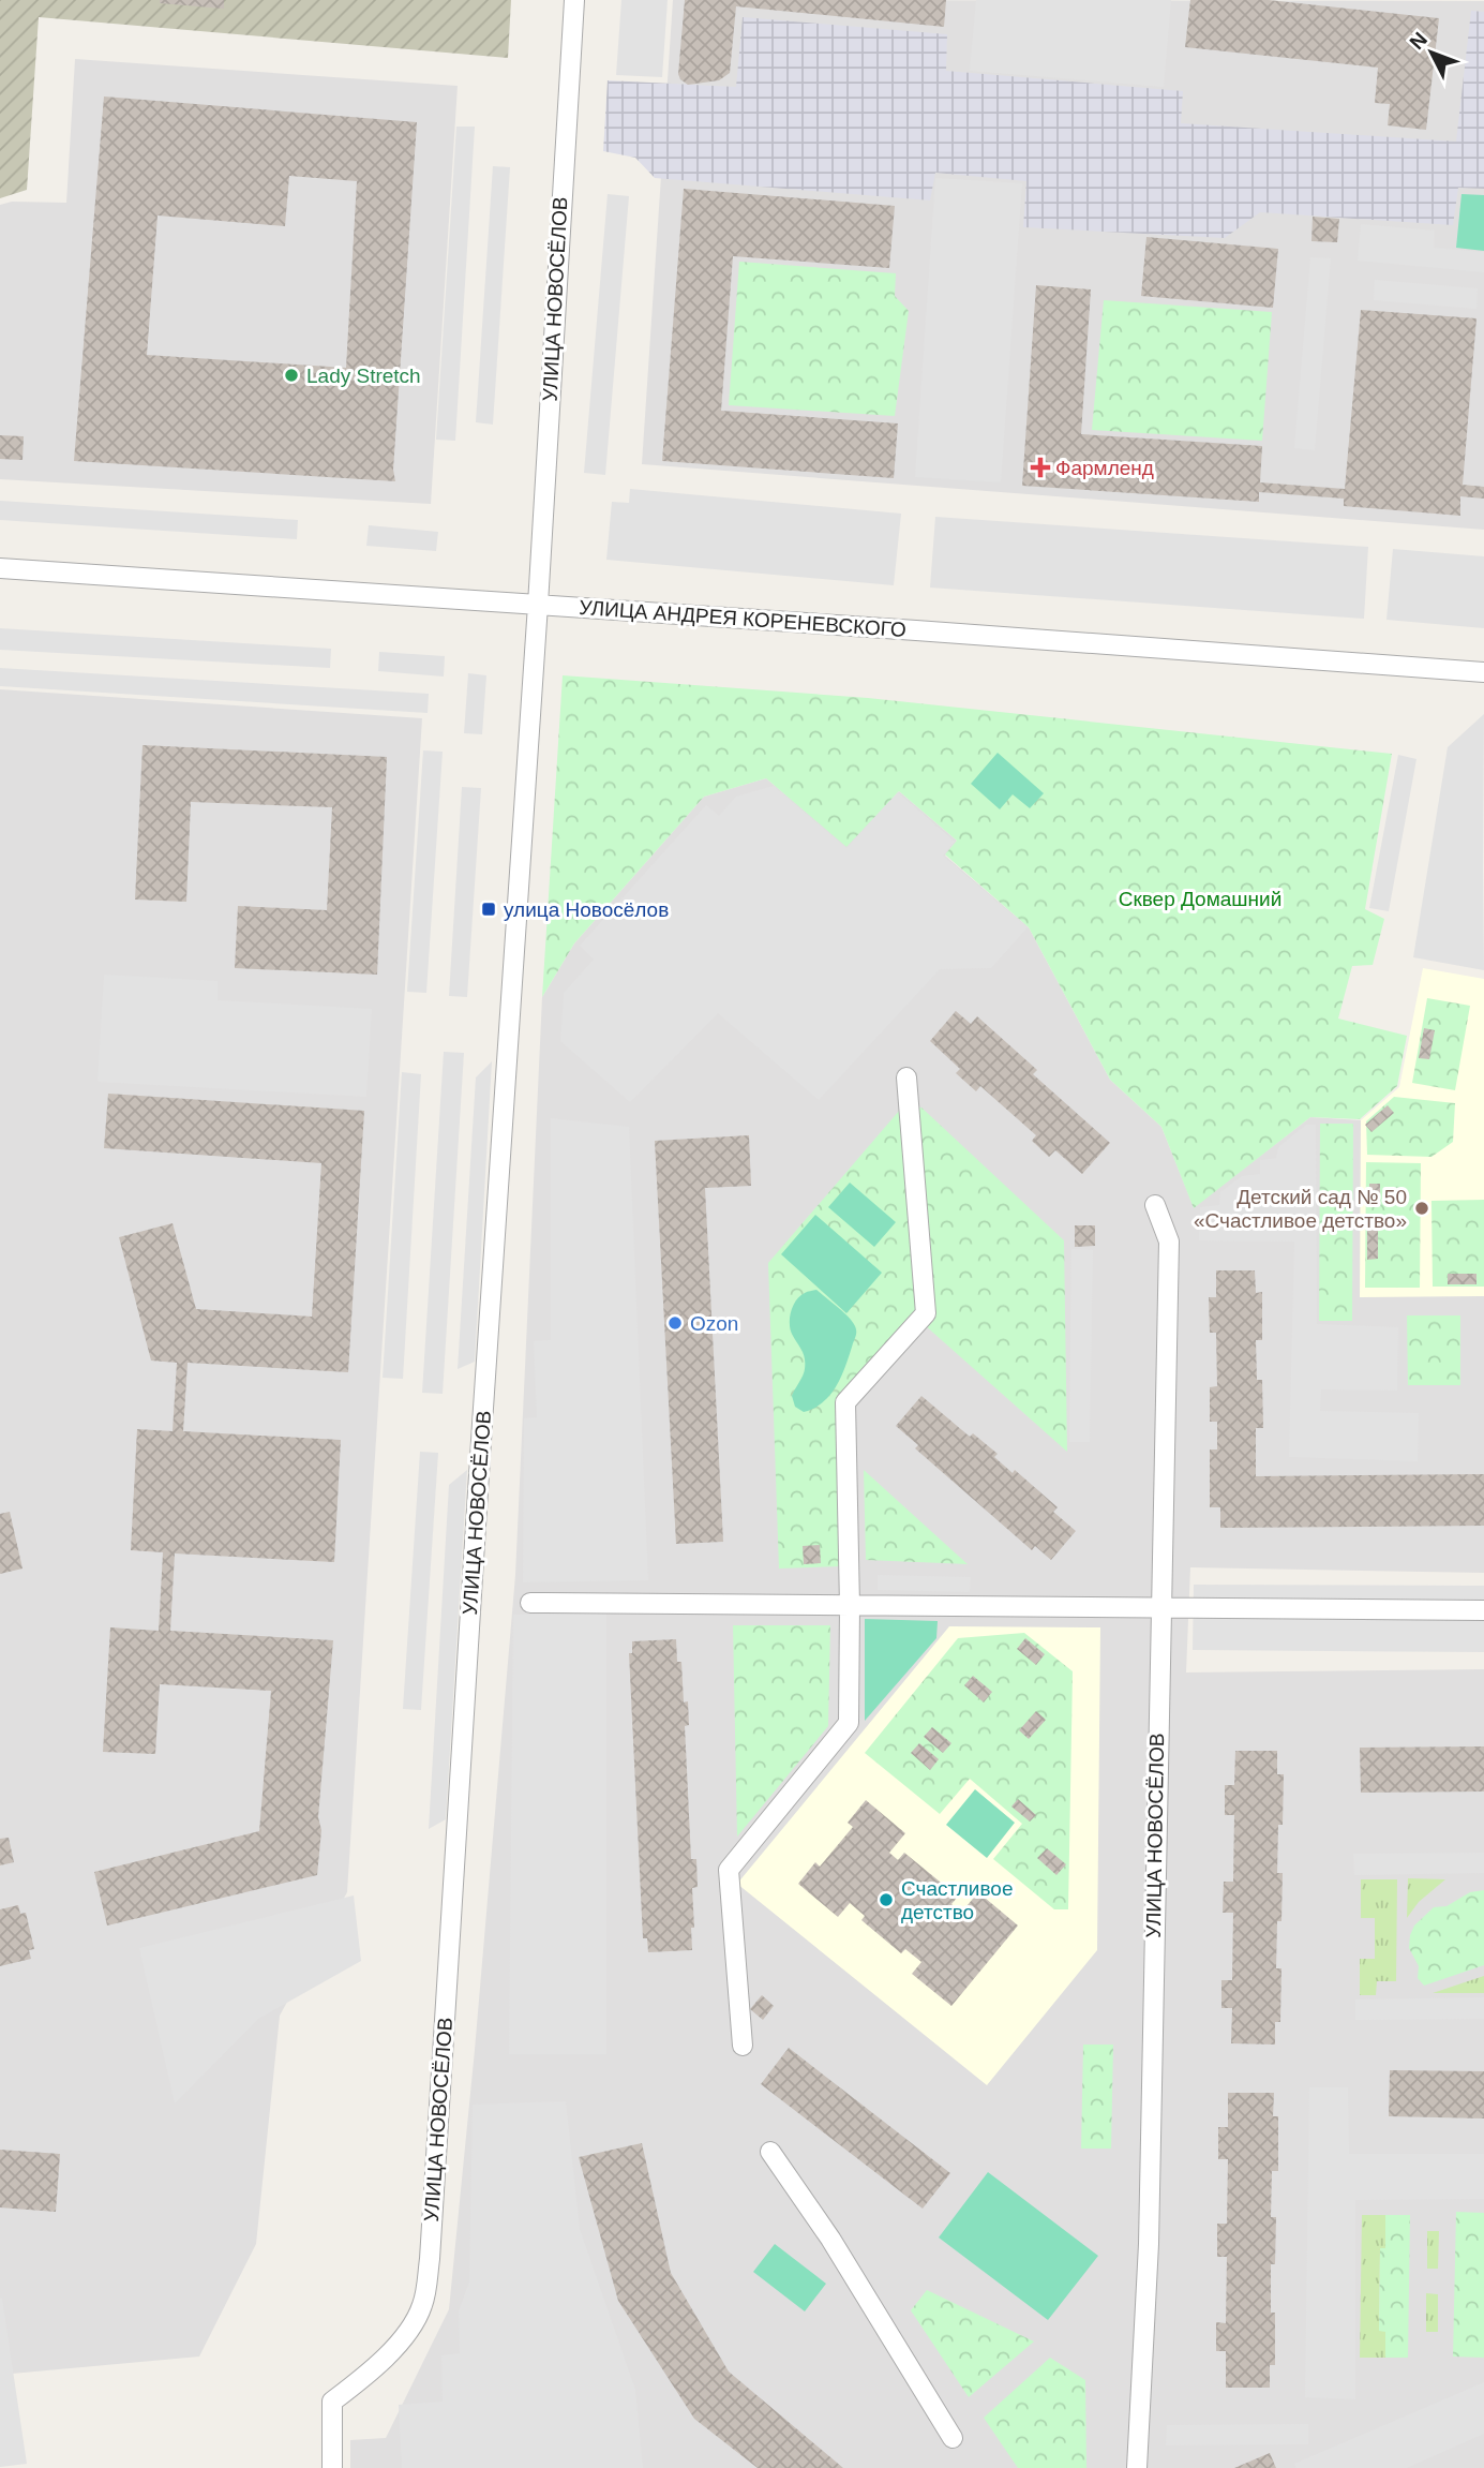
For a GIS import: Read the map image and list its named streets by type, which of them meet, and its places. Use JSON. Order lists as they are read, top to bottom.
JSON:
{
  "streets": {
    "street": ["УЛИЦА НОВОСЁЛОВ", "УЛИЦА АНДРЕЯ КОРЕНЕВСКОГО"]
  },
  "crossings": [
    ["УЛИЦА НОВОСЁЛОВ", "УЛИЦА АНДРЕЯ КОРЕНЕВСКОГО"]
  ],
  "parks": ["Сквер Домашний"],
  "places": {
    "other": [
      "Lady Stretch",
      "Детский сад № 50 «Счастливое детство»",
      "Ozon",
      "Счастливое детство"
    ],
    "health": ["Фармленд"],
    "transit": ["улица Новосёлов"]
  },
  "north": "top left"
}
